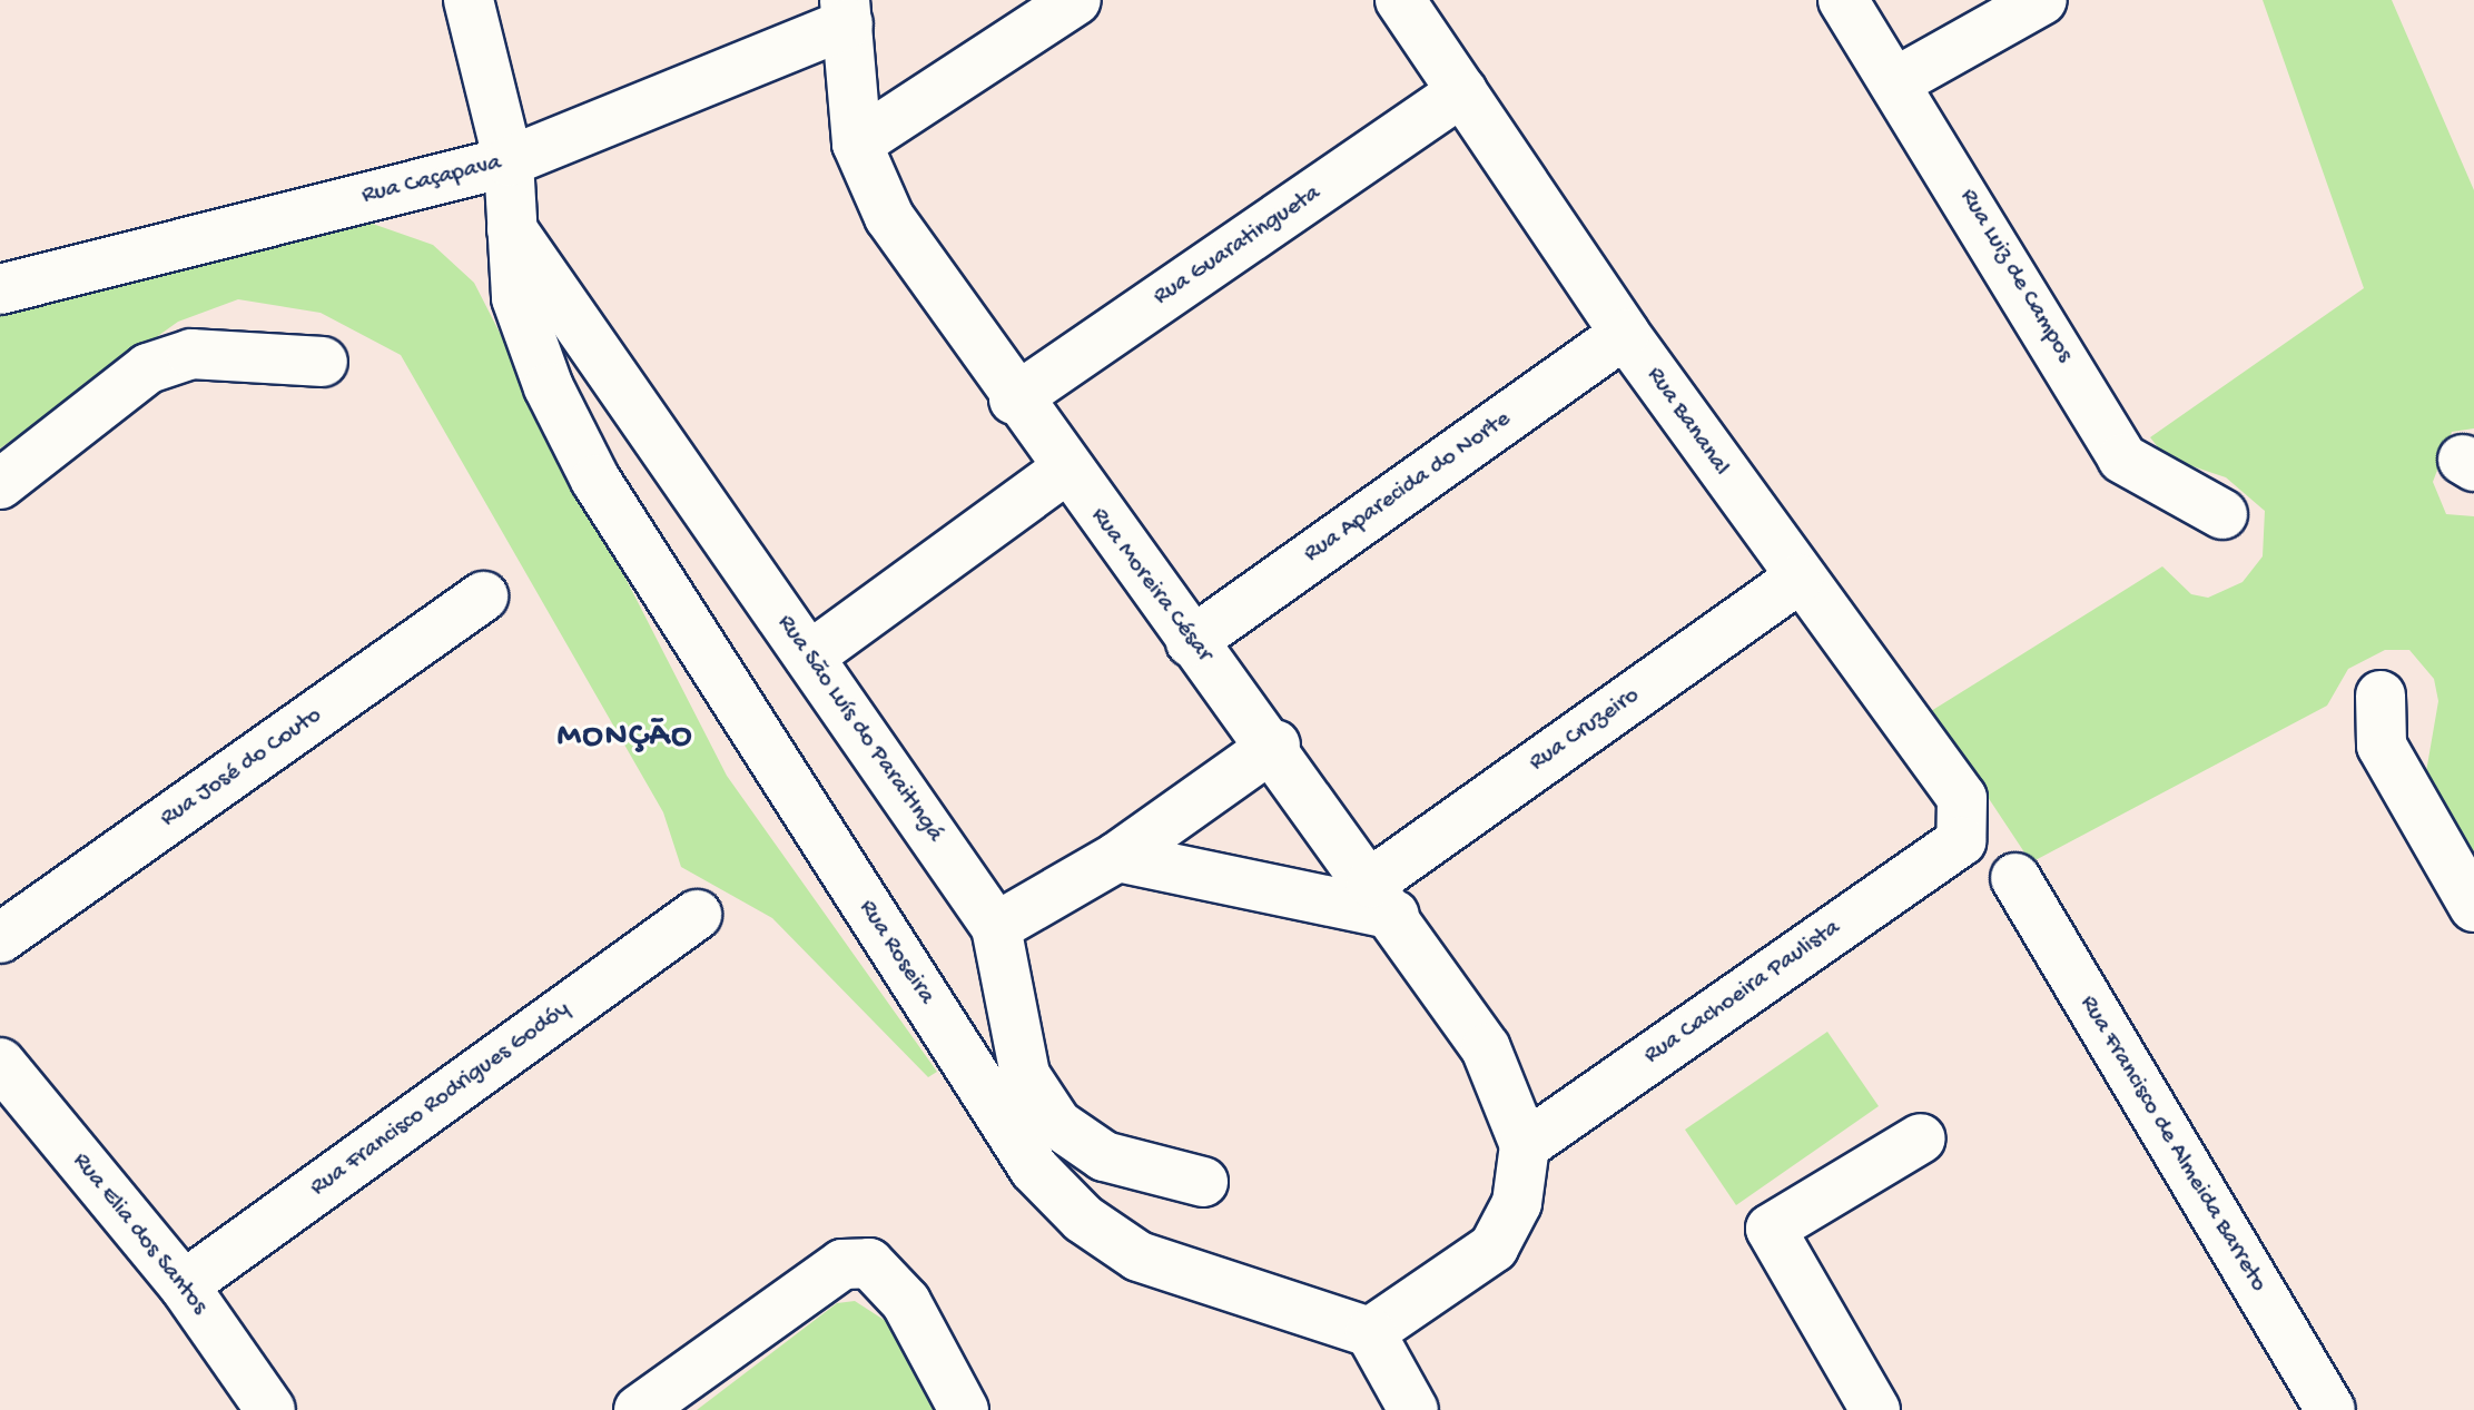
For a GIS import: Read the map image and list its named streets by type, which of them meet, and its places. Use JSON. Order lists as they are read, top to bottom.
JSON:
{
  "streets": {
    "street": [
      "Rua Caçapava",
      "Rua Guaratingueta",
      "Rua Luiz de Campos",
      "Rua Bananal",
      "Rua Aparecida do Norte",
      "Rua Moreira César",
      "Rua São Luís do ParaitIngá",
      "Rua Cruzeiro",
      "Rua José do Couto",
      "Rua Roseira",
      "Rua Cachoeira Paulista",
      "Rua Francisco Rodrigues Godóy",
      "Rua Francisco de Almeida Barreto",
      "Rua Elia dos Santos"
    ]
  },
  "crossings": [
    ["Rua Caçapava", "Rua Moreira César"],
    ["Rua Caçapava", "Rua Roseira"],
    ["Rua Guaratingueta", "Rua Bananal"],
    ["Rua Guaratingueta", "Rua Moreira César"],
    ["Rua Bananal", "Rua Aparecida do Norte"],
    ["Rua Bananal", "Rua Cruzeiro"],
    ["Rua Bananal", "Rua Cachoeira Paulista"],
    ["Rua Aparecida do Norte", "Rua Moreira César"],
    ["Rua Moreira César", "Rua Cruzeiro"],
    ["Rua Moreira César", "Rua Cachoeira Paulista"],
    ["Rua São Luís do ParaitIngá", "Rua Roseira"],
    ["Rua Francisco Rodrigues Godóy", "Rua Elia dos Santos"]
  ],
  "districts": ["MONÇÃO"]
}
